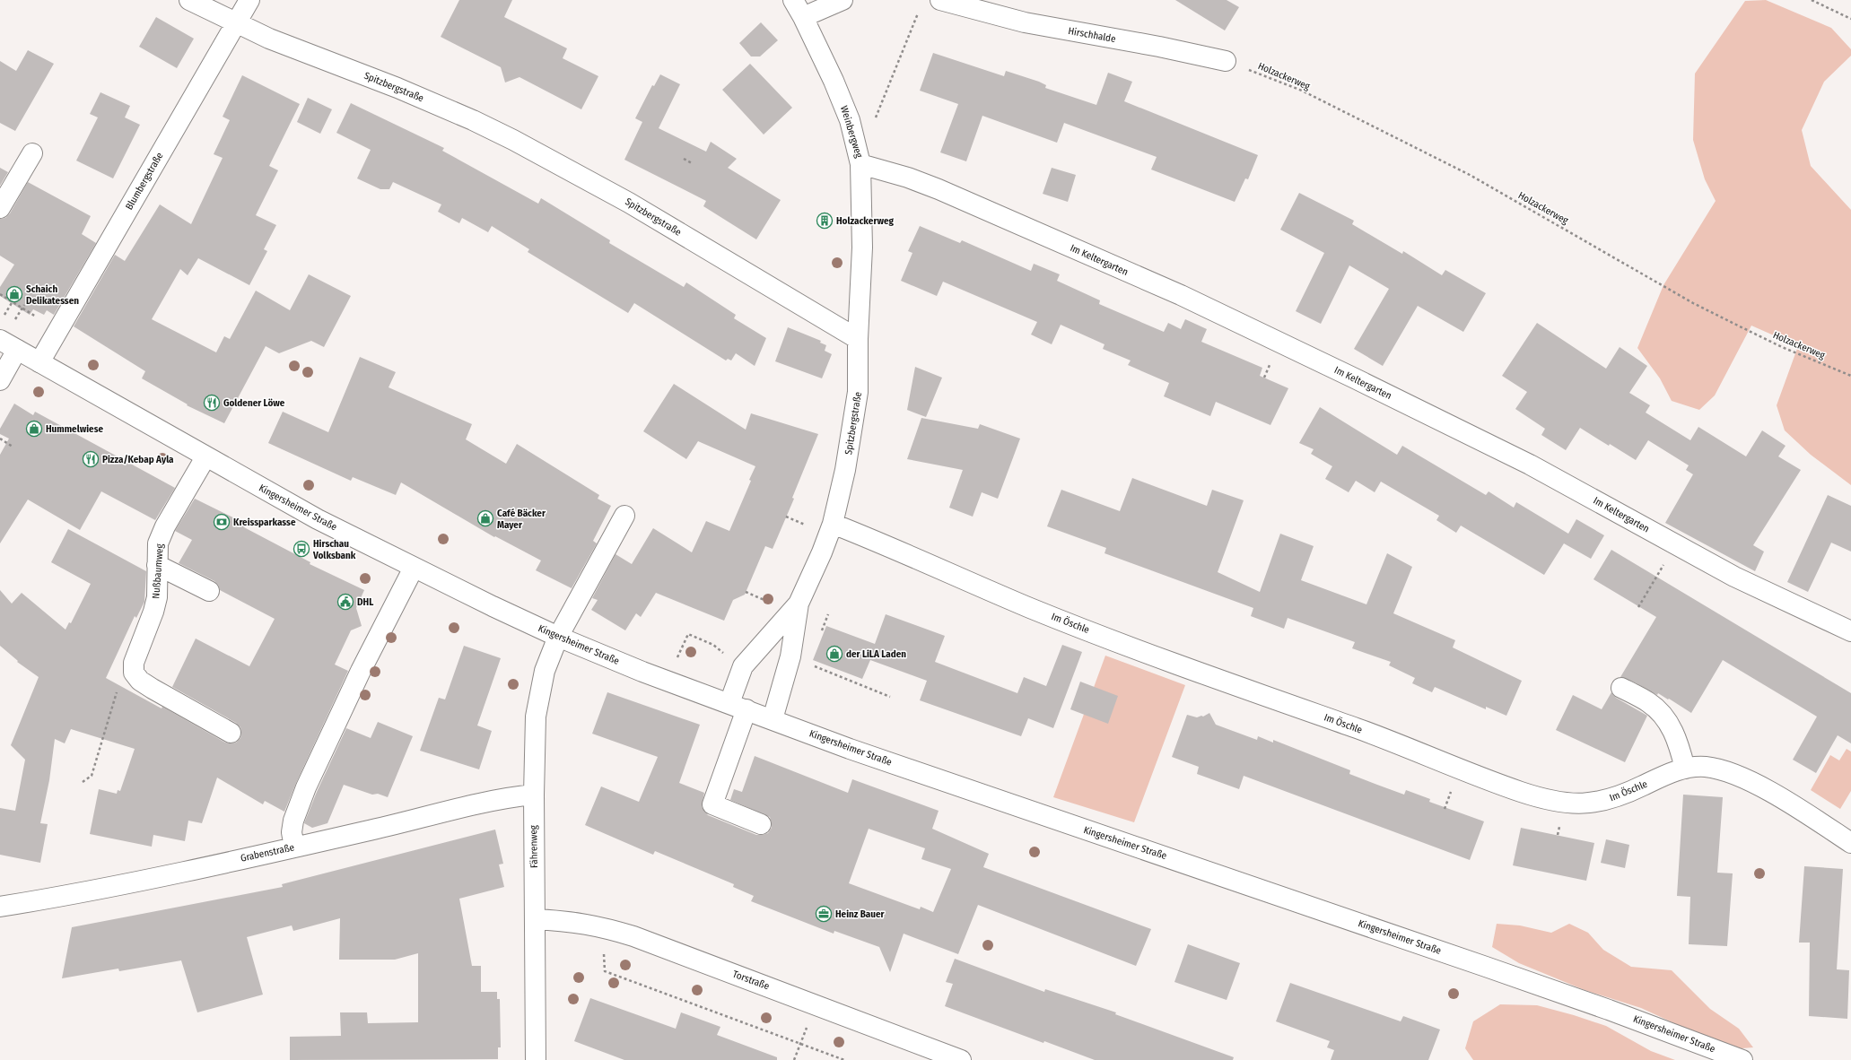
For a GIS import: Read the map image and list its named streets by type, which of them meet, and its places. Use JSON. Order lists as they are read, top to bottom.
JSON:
{
  "streets": {
    "street": [
      "Hirschhalde",
      "Spitzbergstraße",
      "Weinbergweg",
      "Blumbergstraße",
      "Im Keltergarten",
      "Kingersheimer Straße",
      "Nußbaumweg",
      "Im Öschle",
      "Fährenweg",
      "Grabenstraße",
      "Torstraße"
    ],
    "path": ["Holzackerweg"]
  },
  "crossings": [
    ["Hirschhalde", "Holzackerweg"],
    ["Spitzbergstraße", "Weinbergweg"],
    ["Spitzbergstraße", "Blumbergstraße"],
    ["Spitzbergstraße", "Kingersheimer Straße"],
    ["Spitzbergstraße", "Im Öschle"],
    ["Weinbergweg", "Im Keltergarten"],
    ["Blumbergstraße", "Kingersheimer Straße"],
    ["Kingersheimer Straße", "Nußbaumweg"],
    ["Kingersheimer Straße", "Fährenweg"],
    ["Fährenweg", "Grabenstraße"],
    ["Fährenweg", "Torstraße"]
  ],
  "places": {
    "building": ["Holzackerweg"],
    "shop": [
      "Schaich Delikatessen",
      "Hummelwiese",
      "Café Bäcker Mayer",
      "der LiLA Laden"
    ],
    "restaurant": ["Goldener Löwe", "Pizza/Kebap Ayla"],
    "bank": ["Kreissparkasse"],
    "bus stop": ["Hirschau Volksbank"],
    "public building": ["DHL"],
    "office": ["Heinz Bauer"]
  }
}
